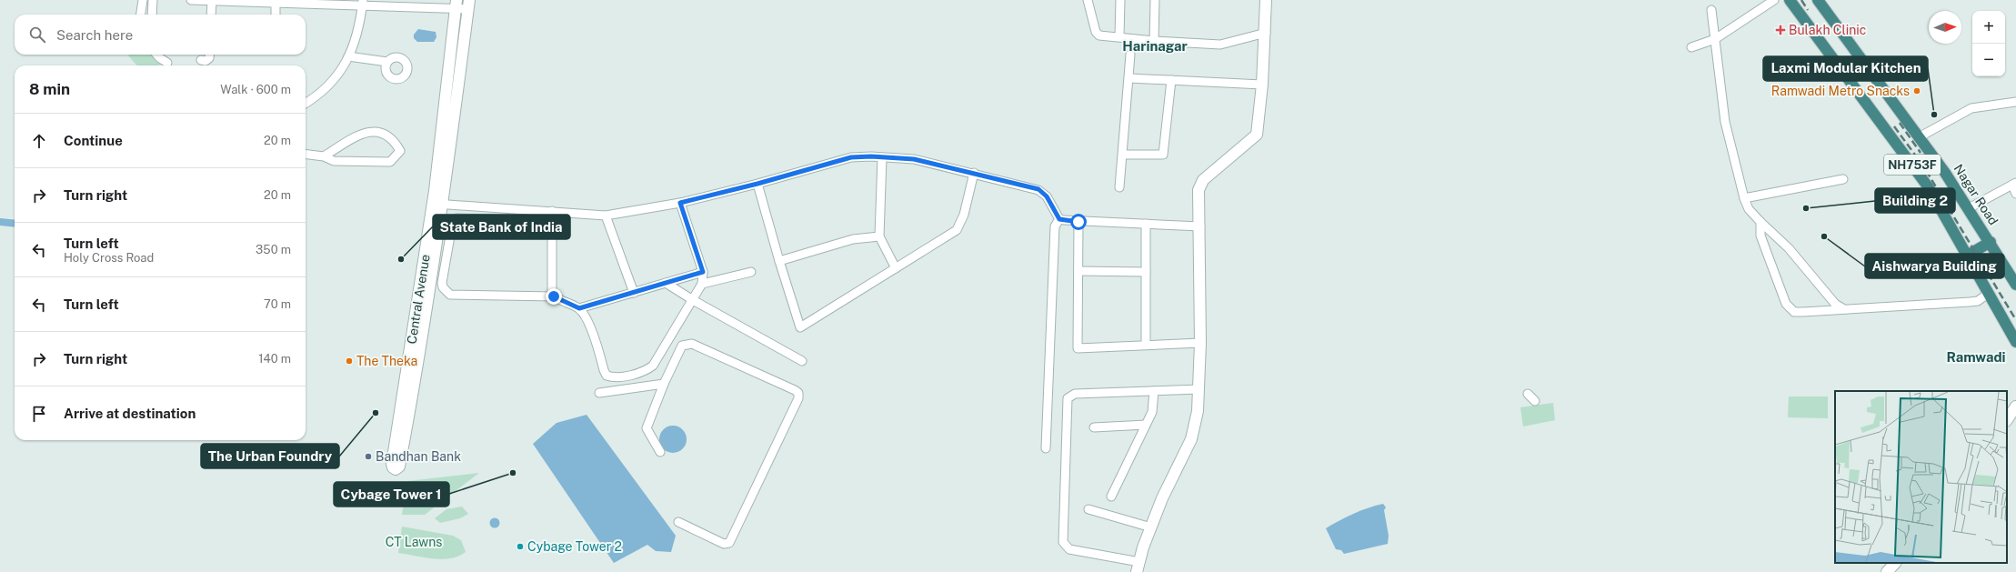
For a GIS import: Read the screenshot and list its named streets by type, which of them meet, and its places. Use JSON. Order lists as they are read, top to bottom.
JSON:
{
  "streets": {
    "highway": ["NH753F", "Nagar Road"],
    "street": ["Central Avenue"]
  },
  "districts": ["Harinagar", "Ramwadi"],
  "parks": ["CT Lawns"],
  "places": {
    "health": ["Bulakh Clinic"],
    "other": [
      "Ramwadi Metro Snacks",
      "Laxmi Modular Kitchen",
      "Building 2",
      "Aishwarya Building",
      "State Bank of India",
      "The Theka",
      "The Urban Foundry",
      "Bandhan Bank",
      "Cybage Tower 1",
      "Cybage Tower 2"
    ]
  },
  "north": "right",
  "page": {
    "map_buttons": ["+", "−"],
    "search": "Search here",
    "heading": ["8 min", "Walk · 600 m"],
    "list": [
      ["Continue", "20 m"],
      ["Turn right", "20 m"],
      ["Turn left", "Holy Cross Road", "350 m"],
      ["Turn left", "70 m"],
      ["Turn right", "140 m"],
      "Arrive at destination"
    ]
  }
}
